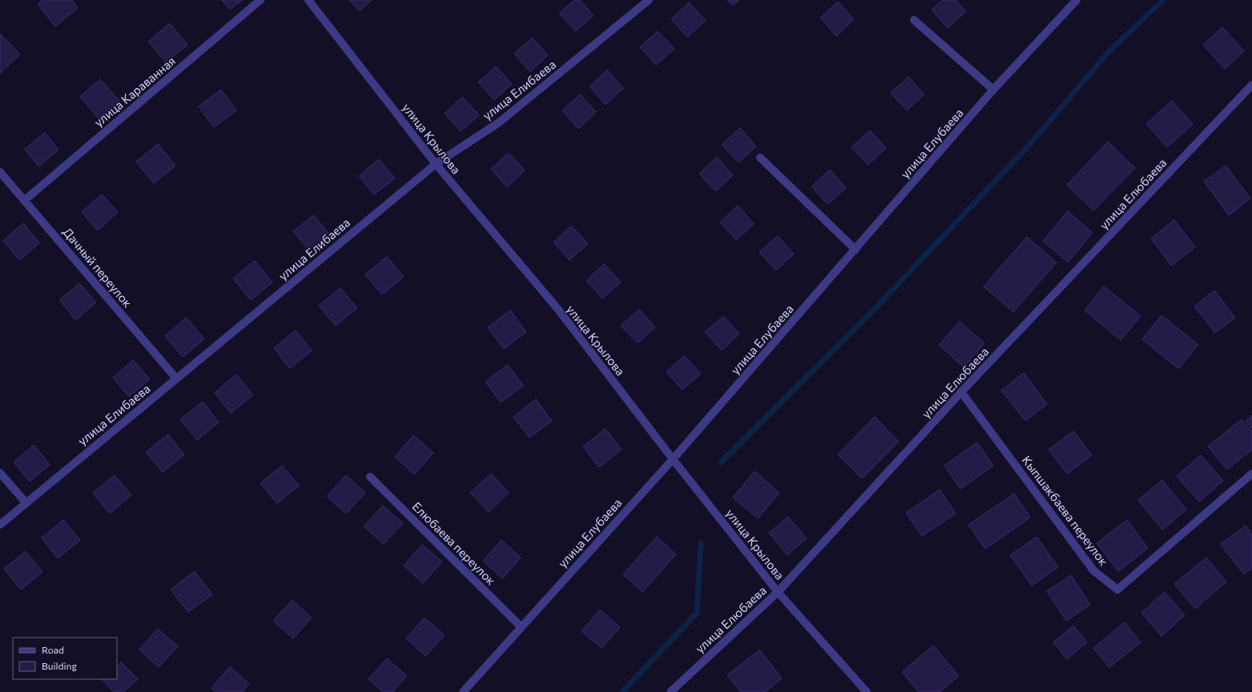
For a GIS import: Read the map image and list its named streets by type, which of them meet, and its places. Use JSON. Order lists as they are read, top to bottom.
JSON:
{
  "streets": {
    "street": [
      "улица Елибаева",
      "улица Караванная",
      "улица Крылова",
      "улица Елубаева",
      "улица Елюбаева",
      "Дачный переулок",
      "Кыпшакбаева переулок",
      "Елюбаева переулок"
    ]
  },
  "crossings": [
    ["улица Елибаева", "улица Крылова"],
    ["улица Елибаева", "Дачный переулок"],
    ["улица Караванная", "Дачный переулок"],
    ["улица Крылова", "улица Елубаева"],
    ["улица Крылова", "улица Елюбаева"],
    ["улица Елубаева", "Елюбаева переулок"],
    ["улица Елюбаева", "Кыпшакбаева переулок"]
  ],
  "legend": ["Road", "Building"]
}
